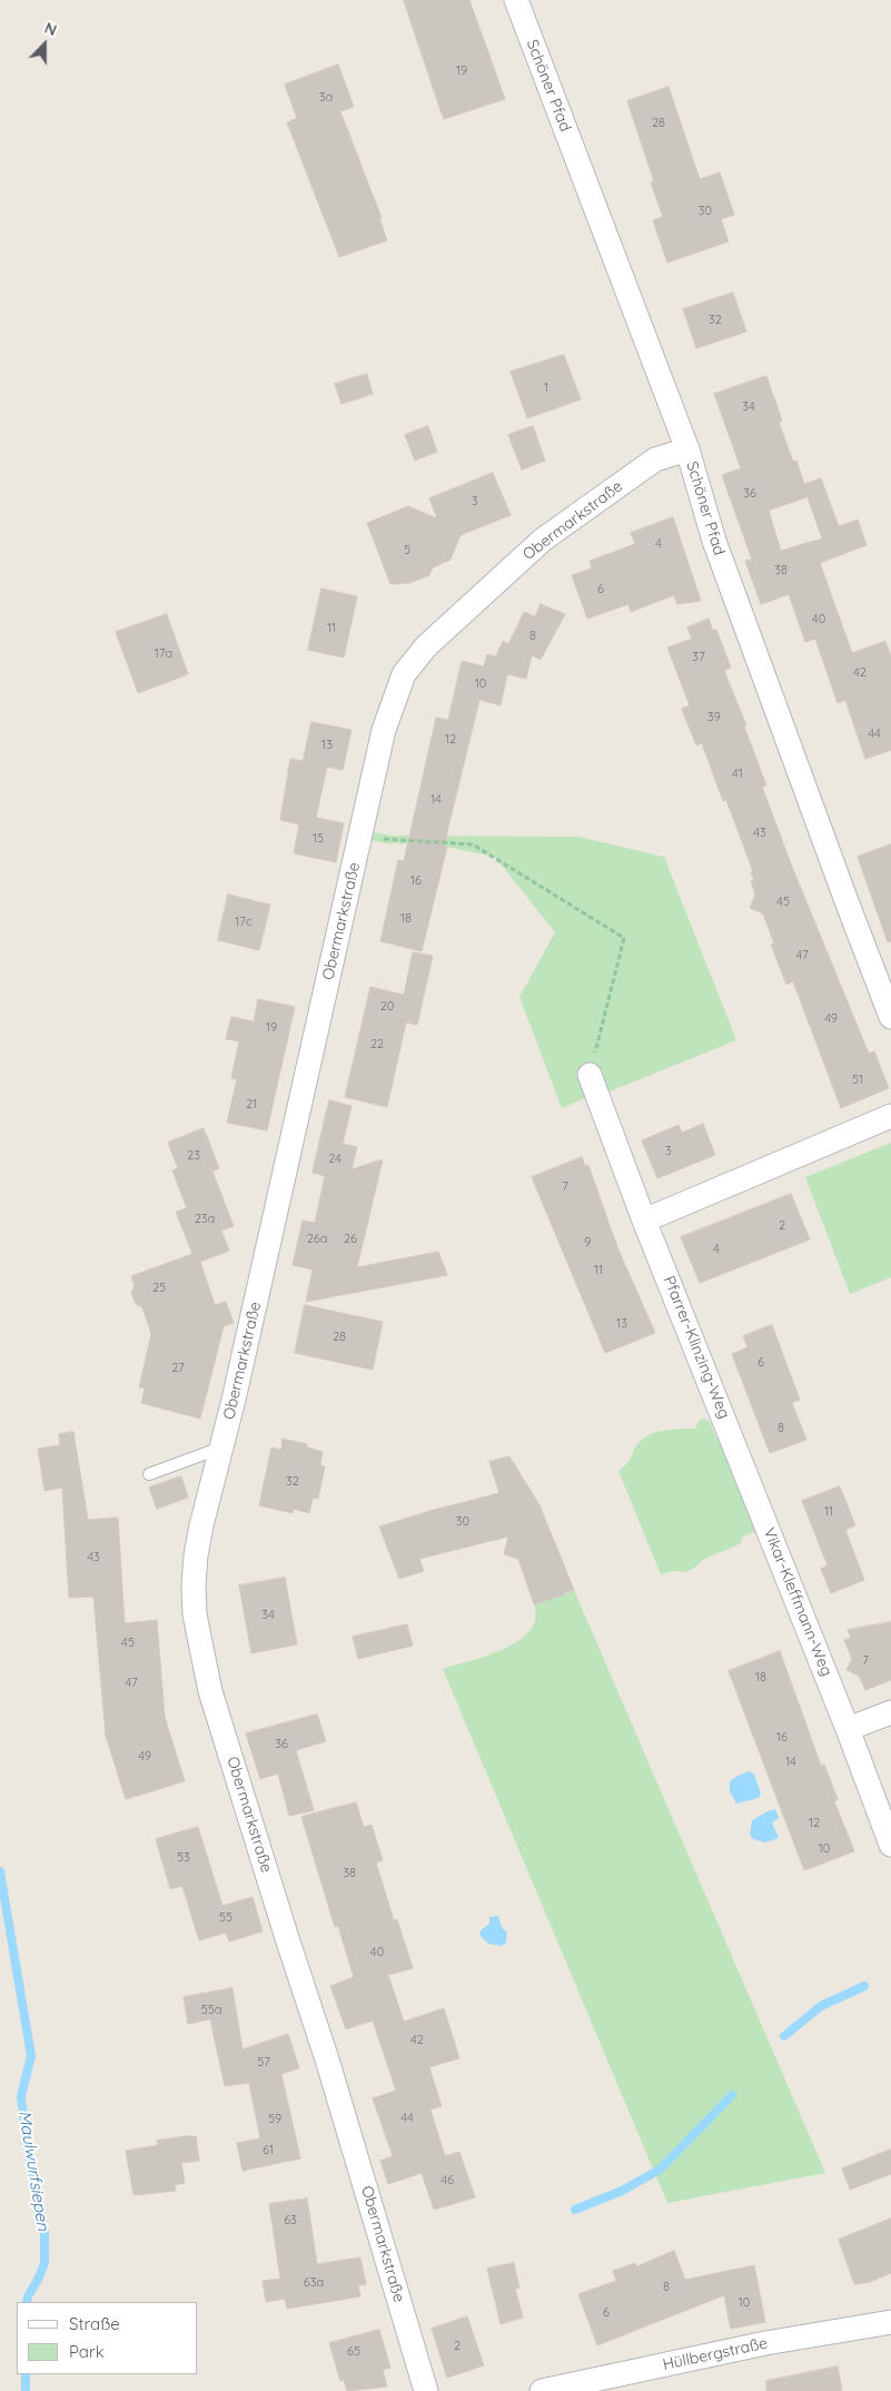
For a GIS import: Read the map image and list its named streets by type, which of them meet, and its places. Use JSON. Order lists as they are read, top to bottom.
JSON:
{
  "streets": {
    "street": [
      "Schöner Pfad",
      "Obermarkstraße",
      "Pfarrer-Klinzing-Weg",
      "Vikar-Kleffmann-Weg",
      "Hüllbergstraße"
    ]
  },
  "crossings": [
    ["Schöner Pfad", "Obermarkstraße"],
    ["Pfarrer-Klinzing-Weg", "Vikar-Kleffmann-Weg"]
  ],
  "water": ["Maulwurfsiepen"],
  "house_numbers": [
    "19",
    "3a",
    "28",
    "30",
    "32",
    "1",
    "34",
    "36",
    "3",
    "4",
    "5",
    "38",
    "6",
    "40",
    "11",
    "8",
    "17a",
    "37",
    "42",
    "10",
    "39",
    "44",
    "12",
    "13",
    "41",
    "14",
    "43",
    "15",
    "16",
    "45",
    "18",
    "17c",
    "47",
    "20",
    "49",
    "19",
    "22",
    "51",
    "21",
    "3",
    "23",
    "24",
    "7",
    "23a",
    "2",
    "26a",
    "26",
    "9",
    "4",
    "11",
    "25",
    "13",
    "28",
    "6",
    "27",
    "8",
    "32",
    "11",
    "30",
    "43",
    "34",
    "45",
    "7",
    "18",
    "47",
    "16",
    "36",
    "49",
    "14",
    "12",
    "10",
    "53",
    "38",
    "55",
    "40",
    "55a",
    "42",
    "57",
    "44",
    "59",
    "61",
    "46",
    "63",
    "63a",
    "8",
    "10",
    "6",
    "2",
    "65"
  ],
  "legend": ["Straße", "Park"],
  "north": "top"
}
